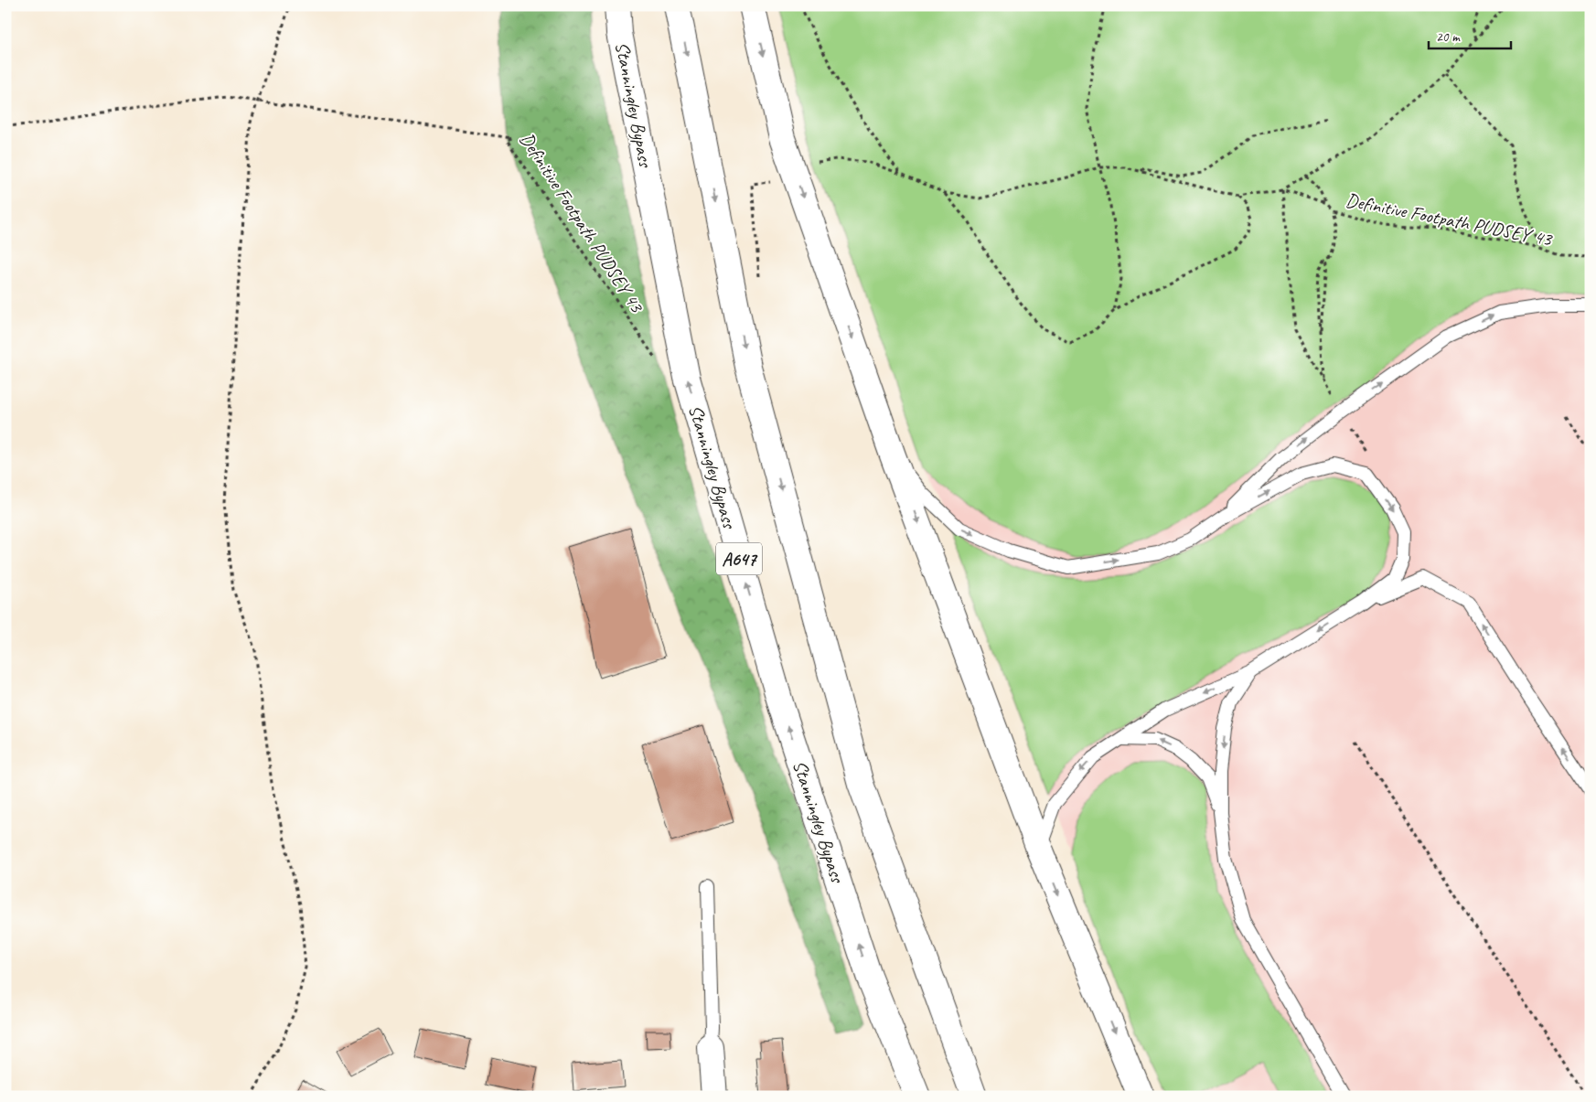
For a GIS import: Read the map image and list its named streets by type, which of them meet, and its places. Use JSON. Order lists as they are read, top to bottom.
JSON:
{
  "streets": {
    "main road": ["Stanningley Bypass", "A647"],
    "path": ["Definitive Footpath PUDSEY 43"]
  },
  "crossings": [
    ["Stanningley Bypass", "Definitive Footpath PUDSEY 43"]
  ],
  "scale_bar": "20 m"
}
